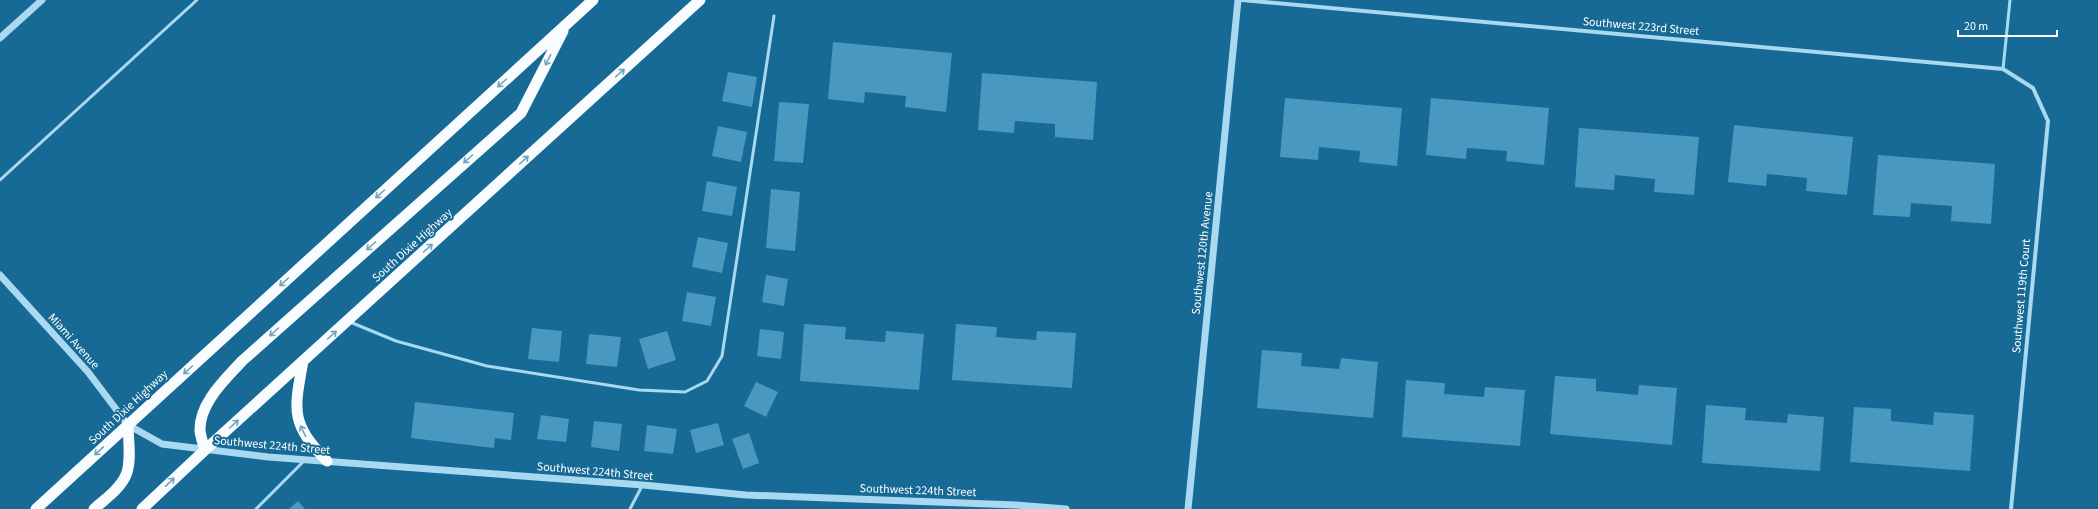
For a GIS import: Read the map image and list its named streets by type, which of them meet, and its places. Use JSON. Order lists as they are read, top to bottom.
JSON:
{
  "streets": {
    "highway": ["South Dixie Highway"],
    "street": [
      "Southwest 223rd Street",
      "Southwest 120th Avenue",
      "Southwest 119th Court",
      "Miami Avenue",
      "Southwest 224th Street"
    ]
  },
  "crossings": [
    ["Southwest 223rd Street", "Southwest 119th Court"],
    ["South Dixie Highway", "Miami Avenue"],
    ["South Dixie Highway", "Southwest 224th Street"],
    ["Miami Avenue", "Southwest 224th Street"]
  ],
  "scale_bar": "20 m"
}
